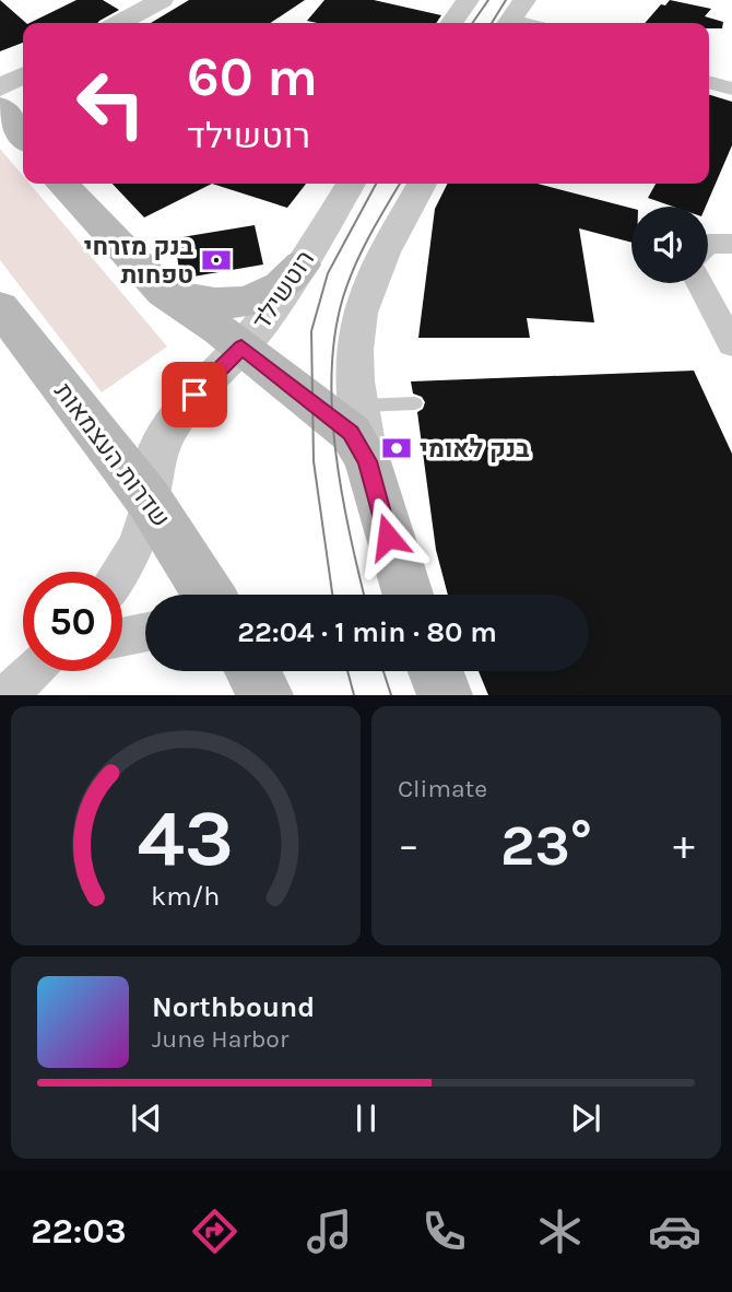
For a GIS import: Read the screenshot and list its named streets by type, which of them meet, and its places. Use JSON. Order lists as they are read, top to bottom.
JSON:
{
  "streets": {
    "main road": ["שדרות העצמאות"],
    "street": ["רוטשילד"]
  },
  "crossings": [
    ["רוטשילד", "שדרות העצמאות"]
  ],
  "places": {
    "bank": ["בנק מזרחי טפחות", "בנק לאומי"]
  },
  "page": {
    "turn": ["60 m", "רוטשילד"],
    "limit": "50",
    "trip": "22:04 · 1 min · 80 m",
    "tile": "Climate",
    "heat": ["−", "23°", "+"],
    "song": ["Northbound", "June Harbor"],
    "tabs": "22:03",
    "gauge": ["43", "km/h"]
  }
}
